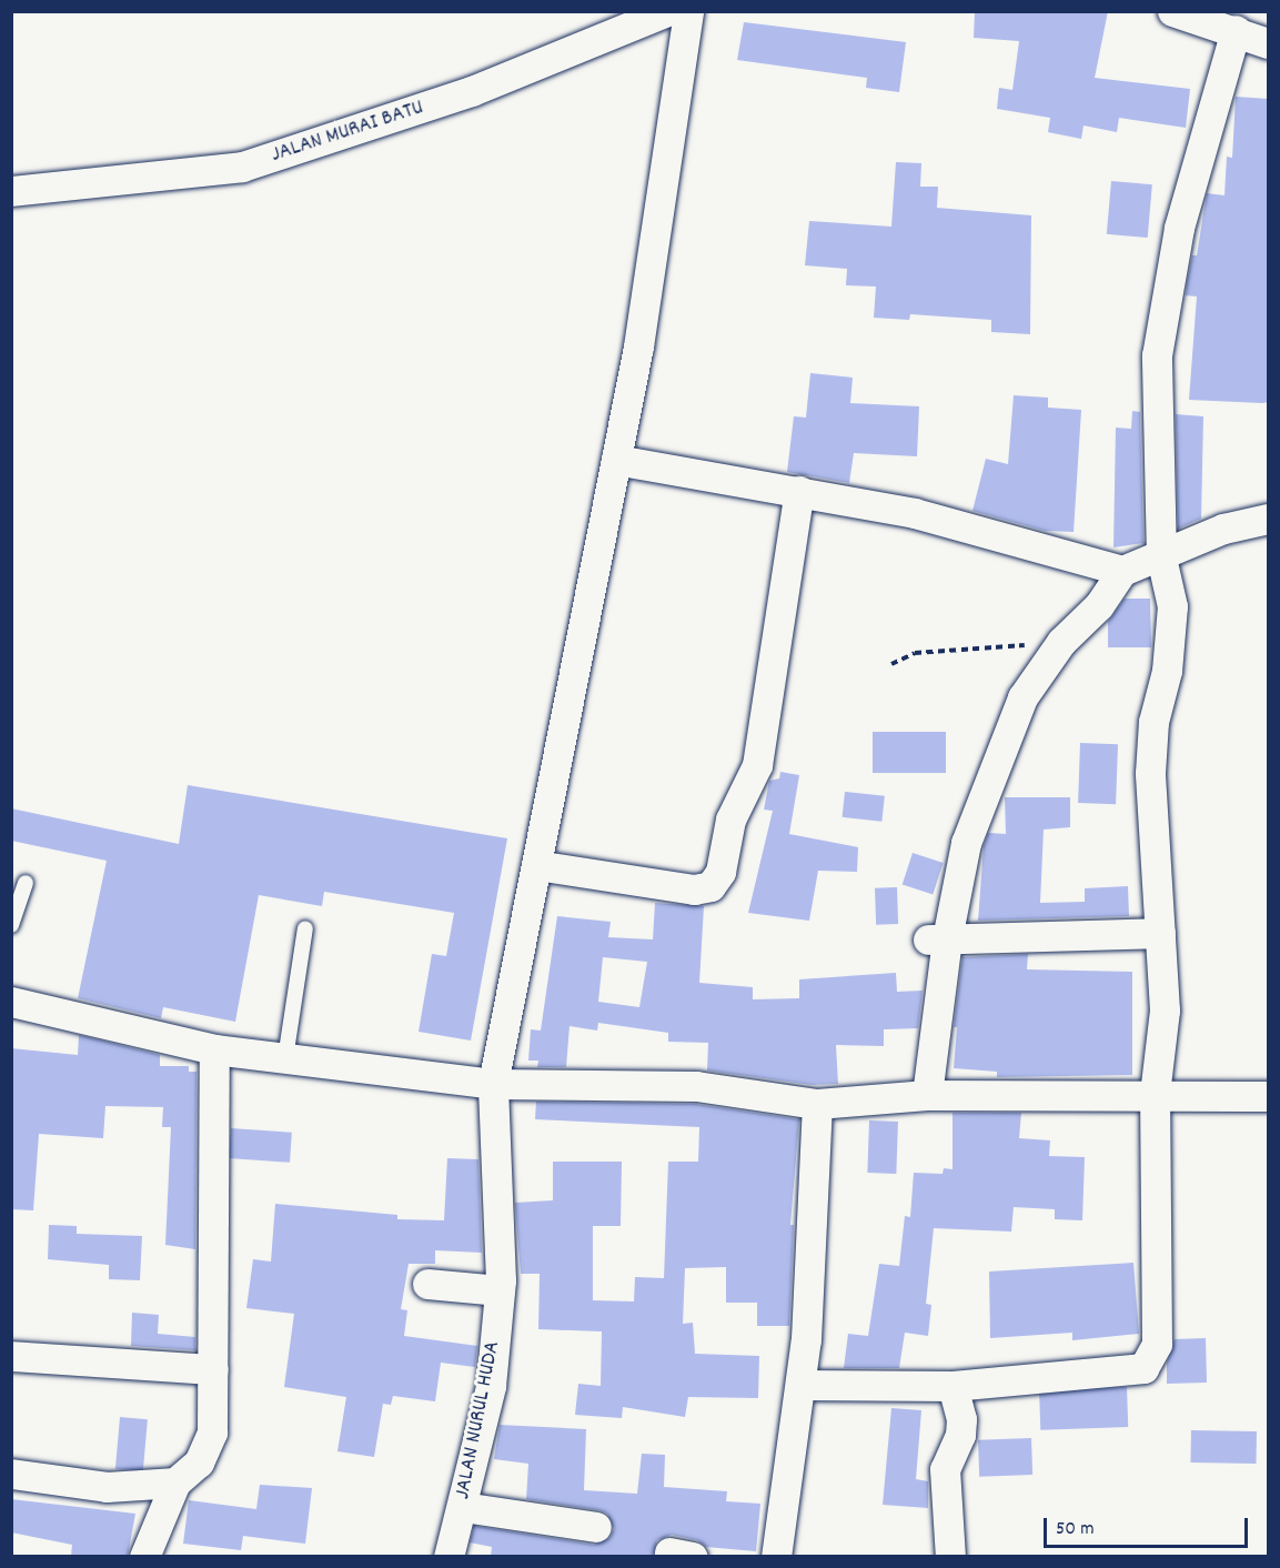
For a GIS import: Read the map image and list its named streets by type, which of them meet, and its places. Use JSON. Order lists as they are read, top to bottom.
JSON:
{
  "streets": {
    "street": ["JALAN MURAI BATU", "JALAN NURUL HUDA"]
  },
  "scale_bar": "50 m"
}
